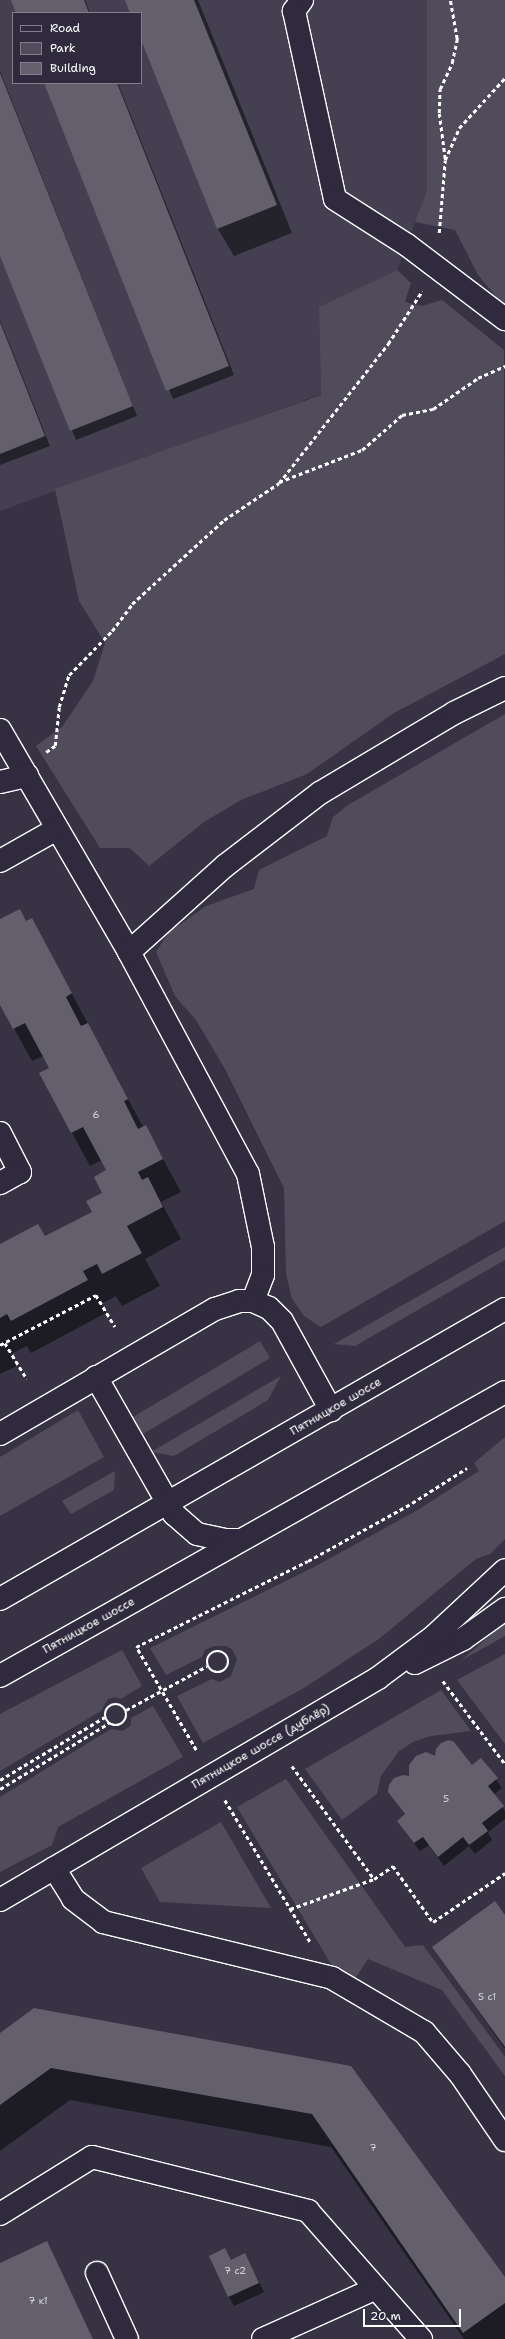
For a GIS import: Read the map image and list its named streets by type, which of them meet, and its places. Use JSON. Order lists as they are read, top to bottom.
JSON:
{
  "streets": {
    "street": ["Пятницкое шоссе", "Пятницкое шоссе (дублёр)"]
  },
  "house_numbers": [
    "6",
    "5",
    "5 с1",
    "7",
    "7 с2",
    "7 к1"
  ],
  "legend": ["Road", "Park", "Building"],
  "scale_bar": "20 m"
}
